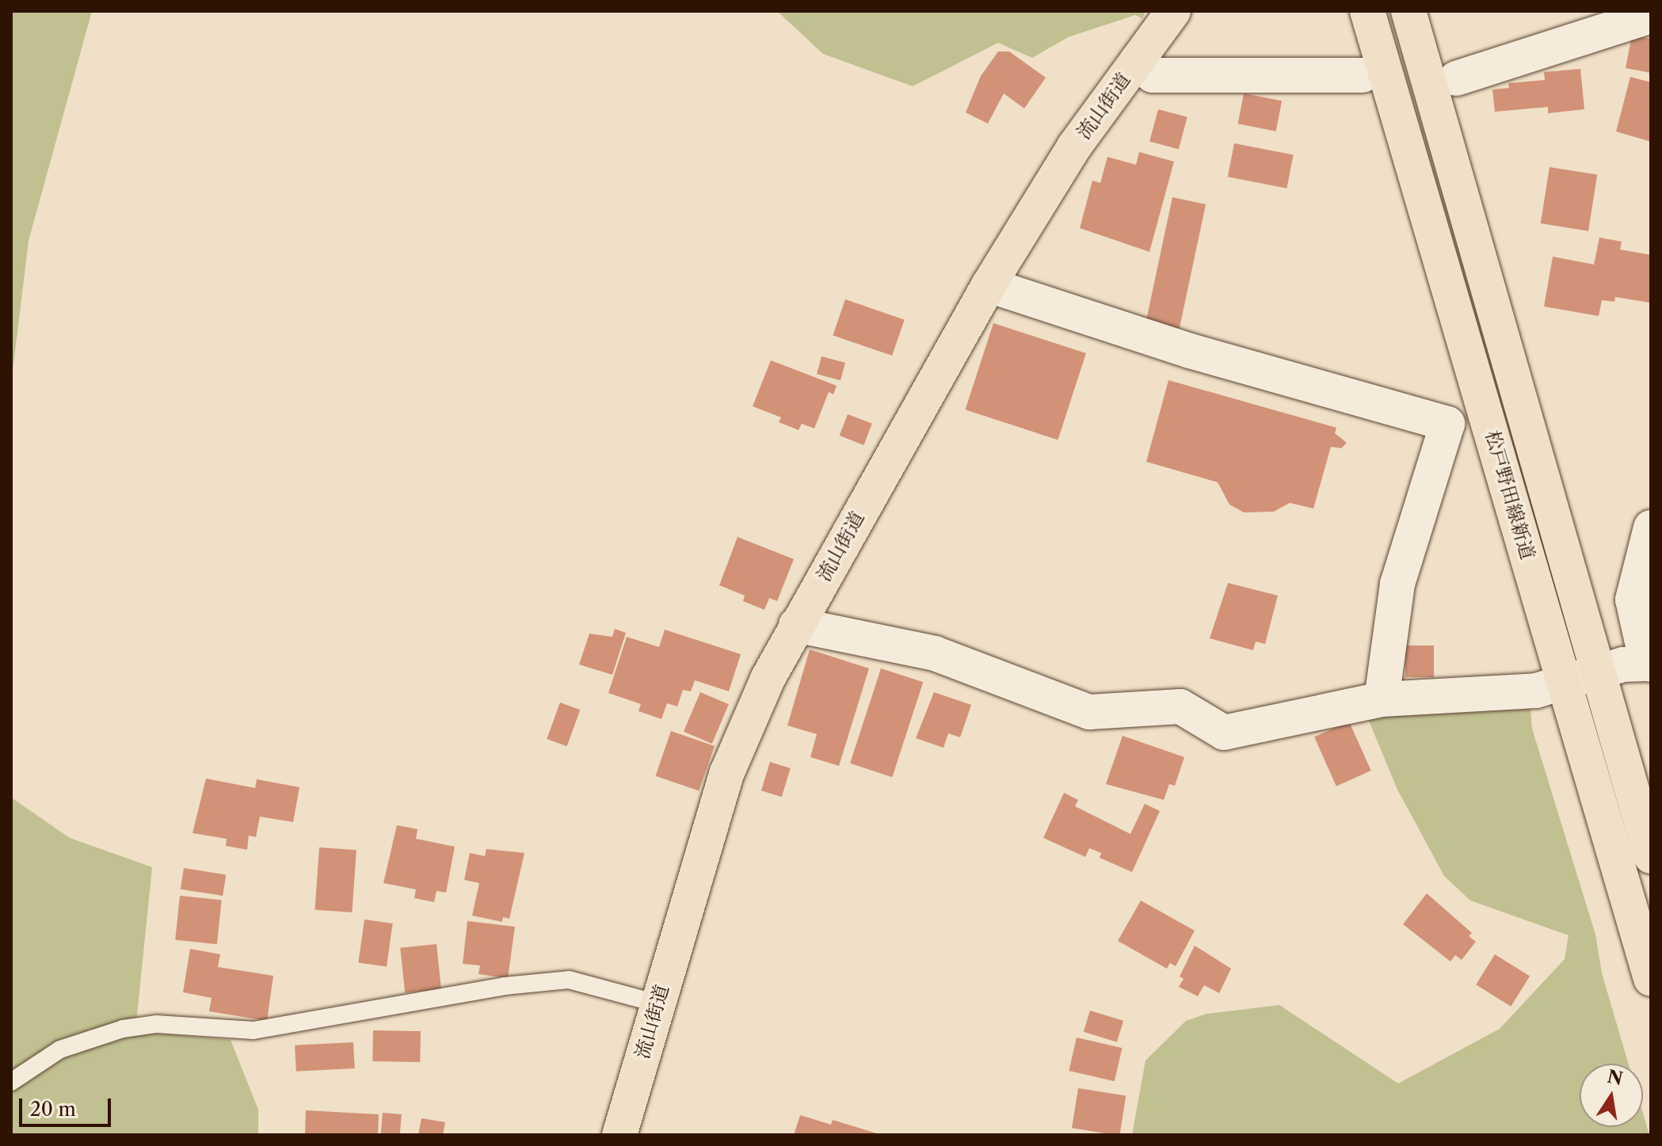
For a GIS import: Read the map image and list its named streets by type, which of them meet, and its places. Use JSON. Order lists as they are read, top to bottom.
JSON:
{
  "streets": {
    "main road": ["流山街道", "松戸野田線新道"]
  },
  "scale_bar": "20 m",
  "north": "top"
}
